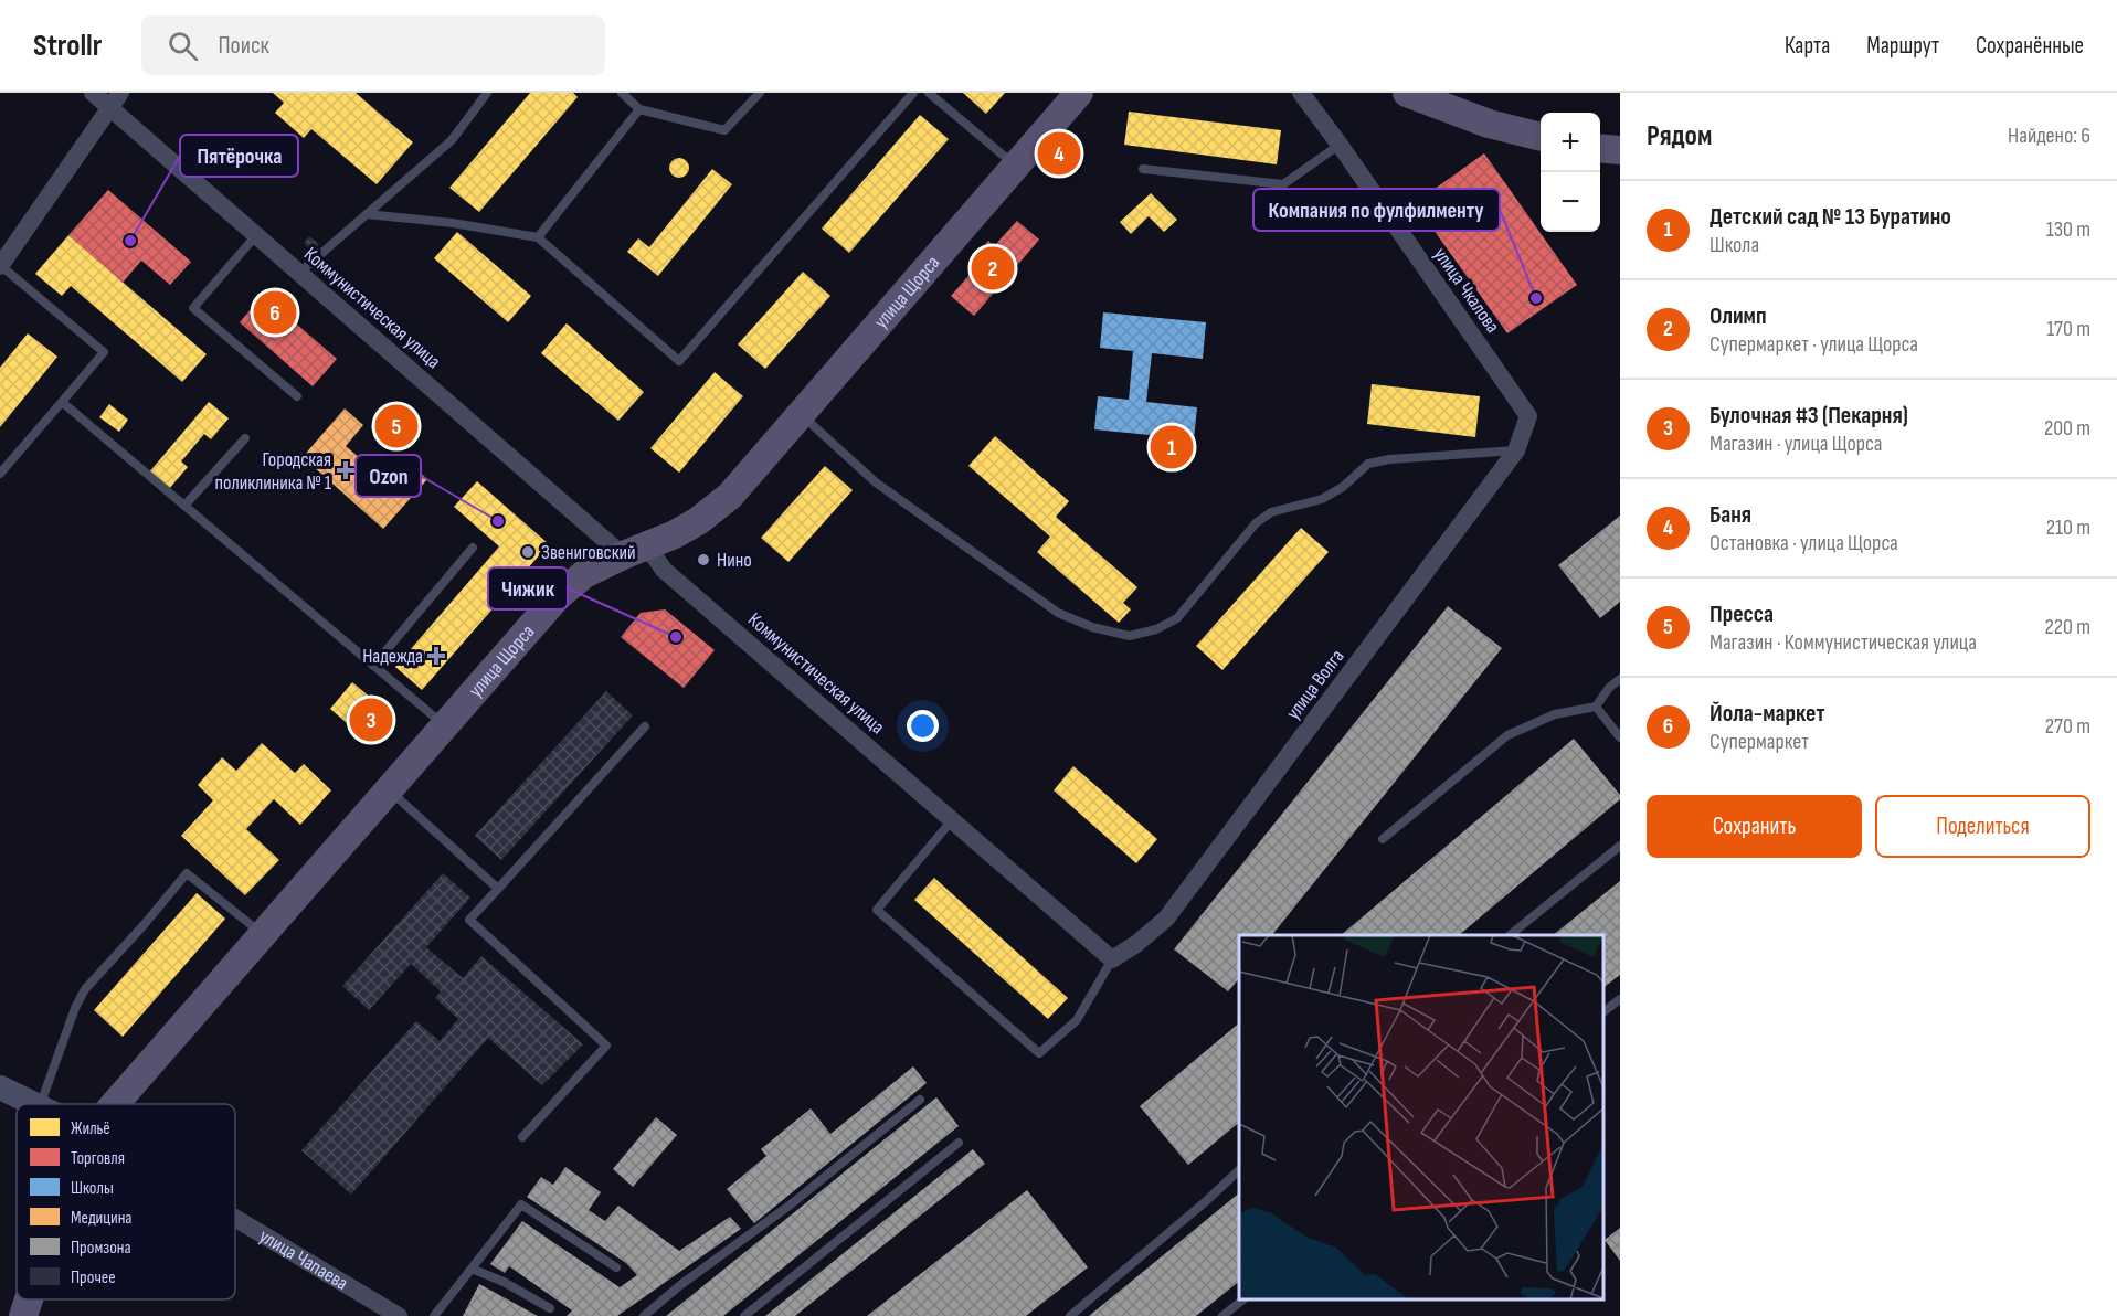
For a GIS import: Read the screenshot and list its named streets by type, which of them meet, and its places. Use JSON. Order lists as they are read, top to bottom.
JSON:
{
  "streets": {
    "main road": ["улица Щорса", "улица Чапаева"],
    "street": ["улица Чкалова", "Коммунистическая улица", "улица Волга"]
  },
  "crossings": [
    ["улица Чкалова", "улица Волга"],
    ["улица Щорса", "Коммунистическая улица"],
    ["Коммунистическая улица", "улица Волга"]
  ],
  "places": {
    "other": [
      "Пятёрочка",
      "Компания по фулфилменту",
      "Ozon",
      "Звениговский",
      "Нино",
      "Чижик"
    ],
    "health": ["Городская поликлиника № 1", "Надежда"]
  },
  "legend": [
    "Жильё",
    "Торговля",
    "Школы",
    "Медицина",
    "Промзона",
    "Прочее"
  ],
  "page": {
    "header": "Strollr",
    "search": "Поиск",
    "nav": ["Карта", "Маршрут", "Сохранённые"],
    "heading": ["Рядом", "Найдено: 6"],
    "map_buttons": ["+", "−"],
    "pins": [
      "4",
      "2",
      "6",
      "5",
      "1",
      "3"
    ],
    "list": [
      {
        "mark": "1",
        "name": "Детский сад № 13 Буратино",
        "note": "Школа",
        "value": "130 m"
      },
      {
        "mark": "2",
        "name": "Олимп",
        "note": "Супермаркет · улица Щорса",
        "value": "170 m"
      },
      {
        "mark": "3",
        "name": "Булочная #3 (Пекарня)",
        "note": "Магазин · улица Щорса",
        "value": "200 m"
      },
      {
        "mark": "4",
        "name": "Баня",
        "note": "Остановка · улица Щорса",
        "value": "210 m"
      },
      {
        "mark": "5",
        "name": "Пресса",
        "note": "Магазин · Коммунистическая улица",
        "value": "220 m"
      },
      {
        "mark": "6",
        "name": "Йола-маркет",
        "note": "Супермаркет",
        "value": "270 m"
      }
    ],
    "buttons": ["Сохранить", "Поделиться"]
  }
}
